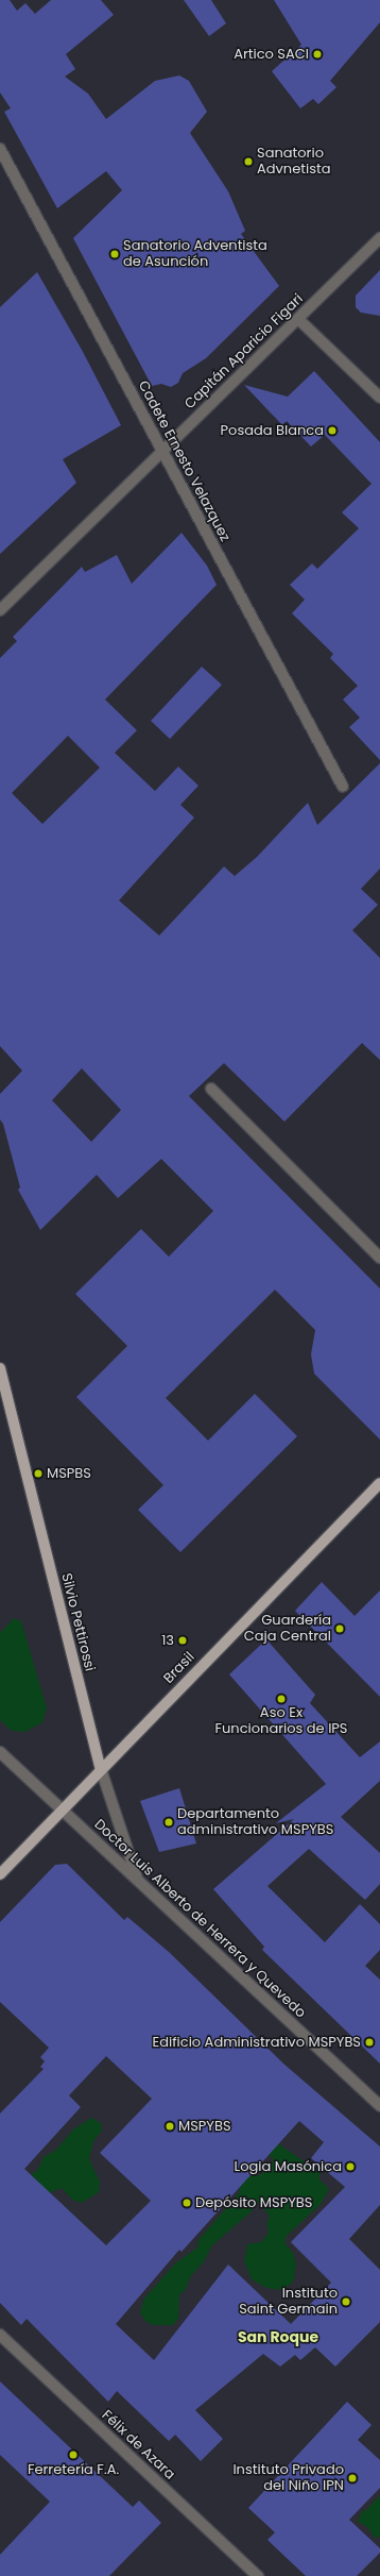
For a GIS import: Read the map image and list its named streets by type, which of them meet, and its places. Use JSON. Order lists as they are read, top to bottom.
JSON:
{
  "streets": {
    "main road": ["Silvio Pettirossi", "Brasil"],
    "street": [
      "Capitán Aparicio Figari",
      "Cadete Ernesto Velazquez",
      "Doctor Luis Alberto de Herrera y Quevedo",
      "Félix de Azara"
    ]
  },
  "crossings": [
    ["Capitán Aparicio Figari", "Cadete Ernesto Velazquez"],
    ["Silvio Pettirossi", "Brasil"],
    ["Silvio Pettirossi", "Doctor Luis Alberto de Herrera y Quevedo"],
    ["Brasil", "Doctor Luis Alberto de Herrera y Quevedo"]
  ],
  "districts": ["San Roque"],
  "places": [
    "Artico SACI",
    "Sanatorio Advnetista",
    "Sanatorio Adventista de Asunción",
    "Posada Blanca",
    "MSPBS",
    "Guardería Caja Central",
    "13",
    "Aso Ex Funcionarios de IPS",
    "Departamento administrativo MSPYBS",
    "Edificio Administrativo MSPYBS",
    "MSPYBS",
    "Logia Masónica",
    "Depósito MSPYBS",
    "Instituto Saint Germain",
    "Ferretería F.A.",
    "Instituto Privado del Niño IPN"
  ]
}
